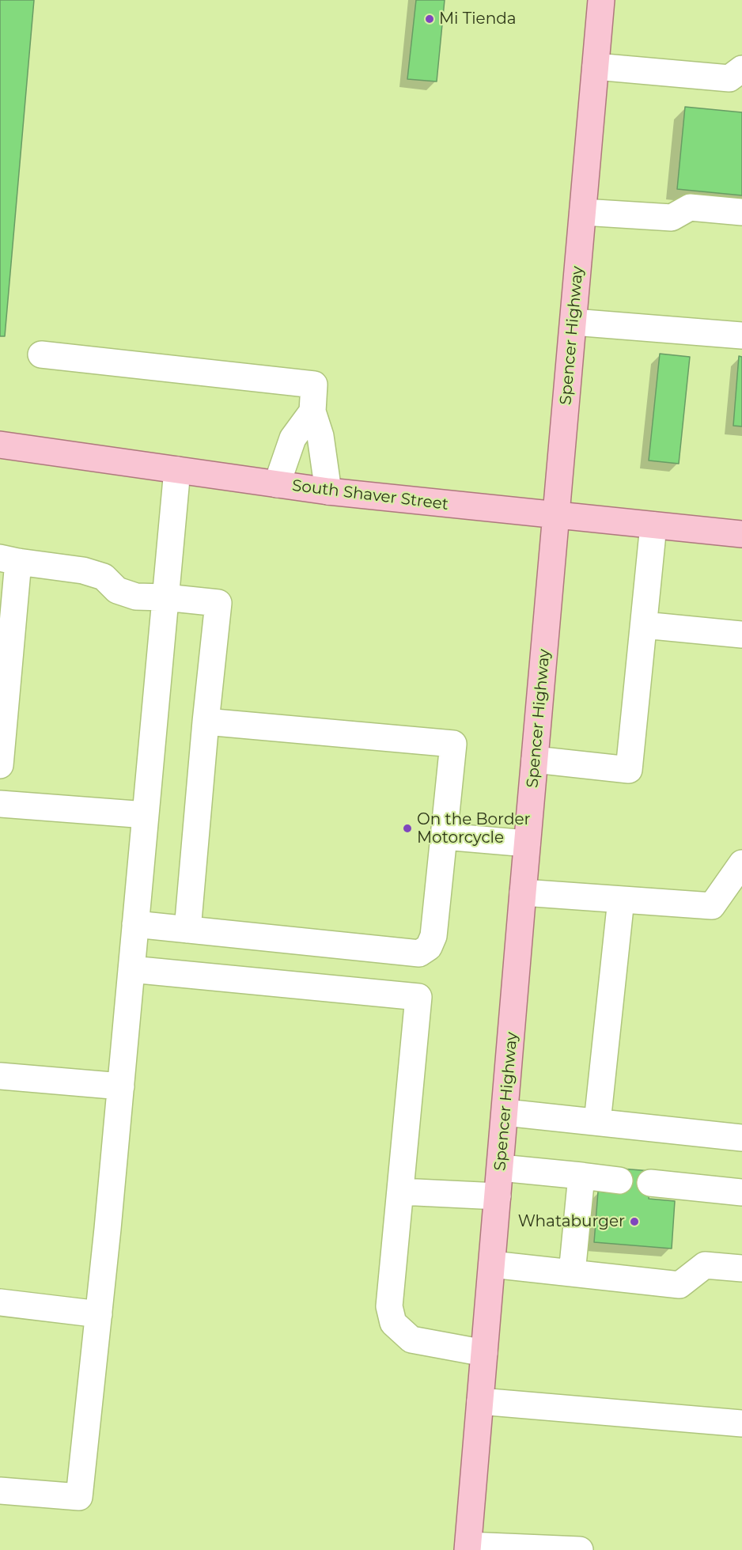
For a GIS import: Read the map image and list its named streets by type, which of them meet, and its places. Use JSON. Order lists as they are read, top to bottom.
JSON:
{
  "streets": {
    "main road": ["Spencer Highway", "South Shaver Street"]
  },
  "crossings": [
    ["Spencer Highway", "South Shaver Street"]
  ],
  "places": ["Mi Tienda", "On the Border Motorcycle", "Whataburger"]
}
